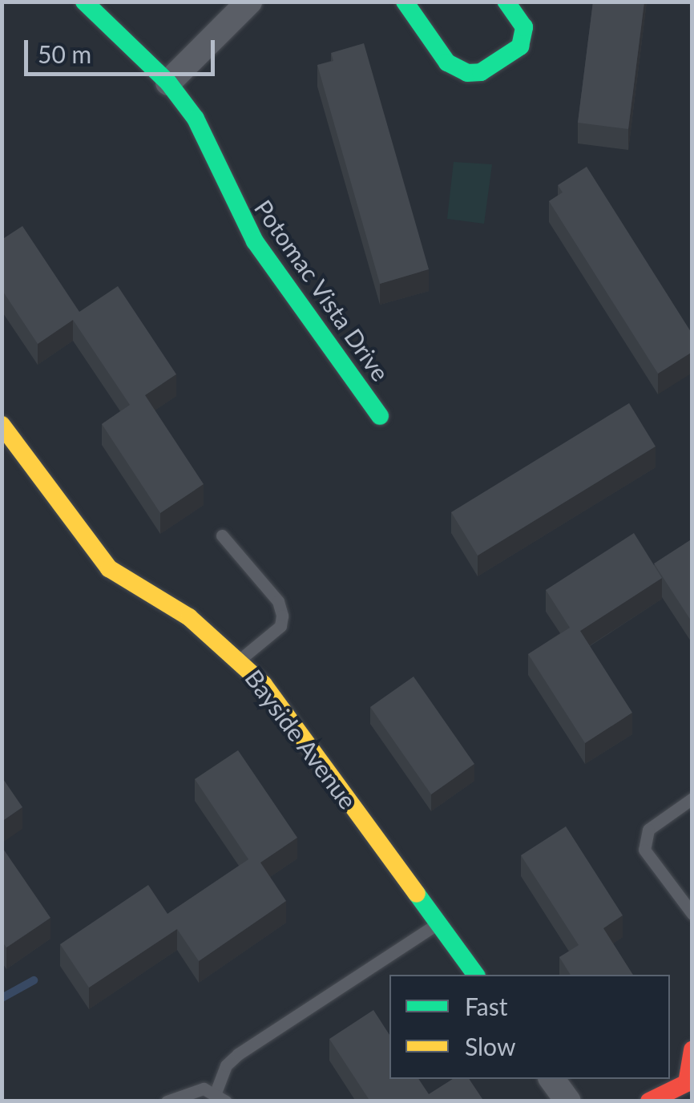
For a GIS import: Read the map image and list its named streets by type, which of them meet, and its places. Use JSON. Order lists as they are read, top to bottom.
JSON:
{
  "streets": {
    "street": ["Potomac Vista Drive", "Bayside Avenue"]
  },
  "legend": ["Fast", "Slow"],
  "scale_bar": "50 m"
}
